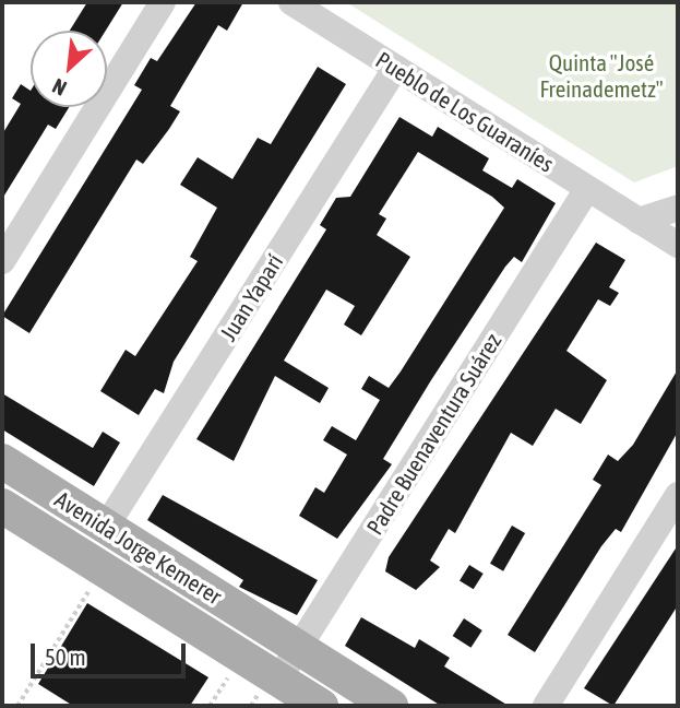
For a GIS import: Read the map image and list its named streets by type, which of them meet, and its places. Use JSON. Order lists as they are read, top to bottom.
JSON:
{
  "streets": {
    "main road": ["Avenida Jorge Kemerer"],
    "street": ["Pueblo de Los Guaraníes", "Juan Yaparí", "Padre Buenaventura Suárez"]
  },
  "crossings": [
    ["Pueblo de Los Guaraníes", "Juan Yaparí"],
    ["Pueblo de Los Guaraníes", "Padre Buenaventura Suárez"],
    ["Juan Yaparí", "Avenida Jorge Kemerer"],
    ["Padre Buenaventura Suárez", "Avenida Jorge Kemerer"]
  ],
  "parks": ["Quinta \"José Freinademetz\""],
  "scale_bar": "50 m",
  "north": "bottom left"
}
